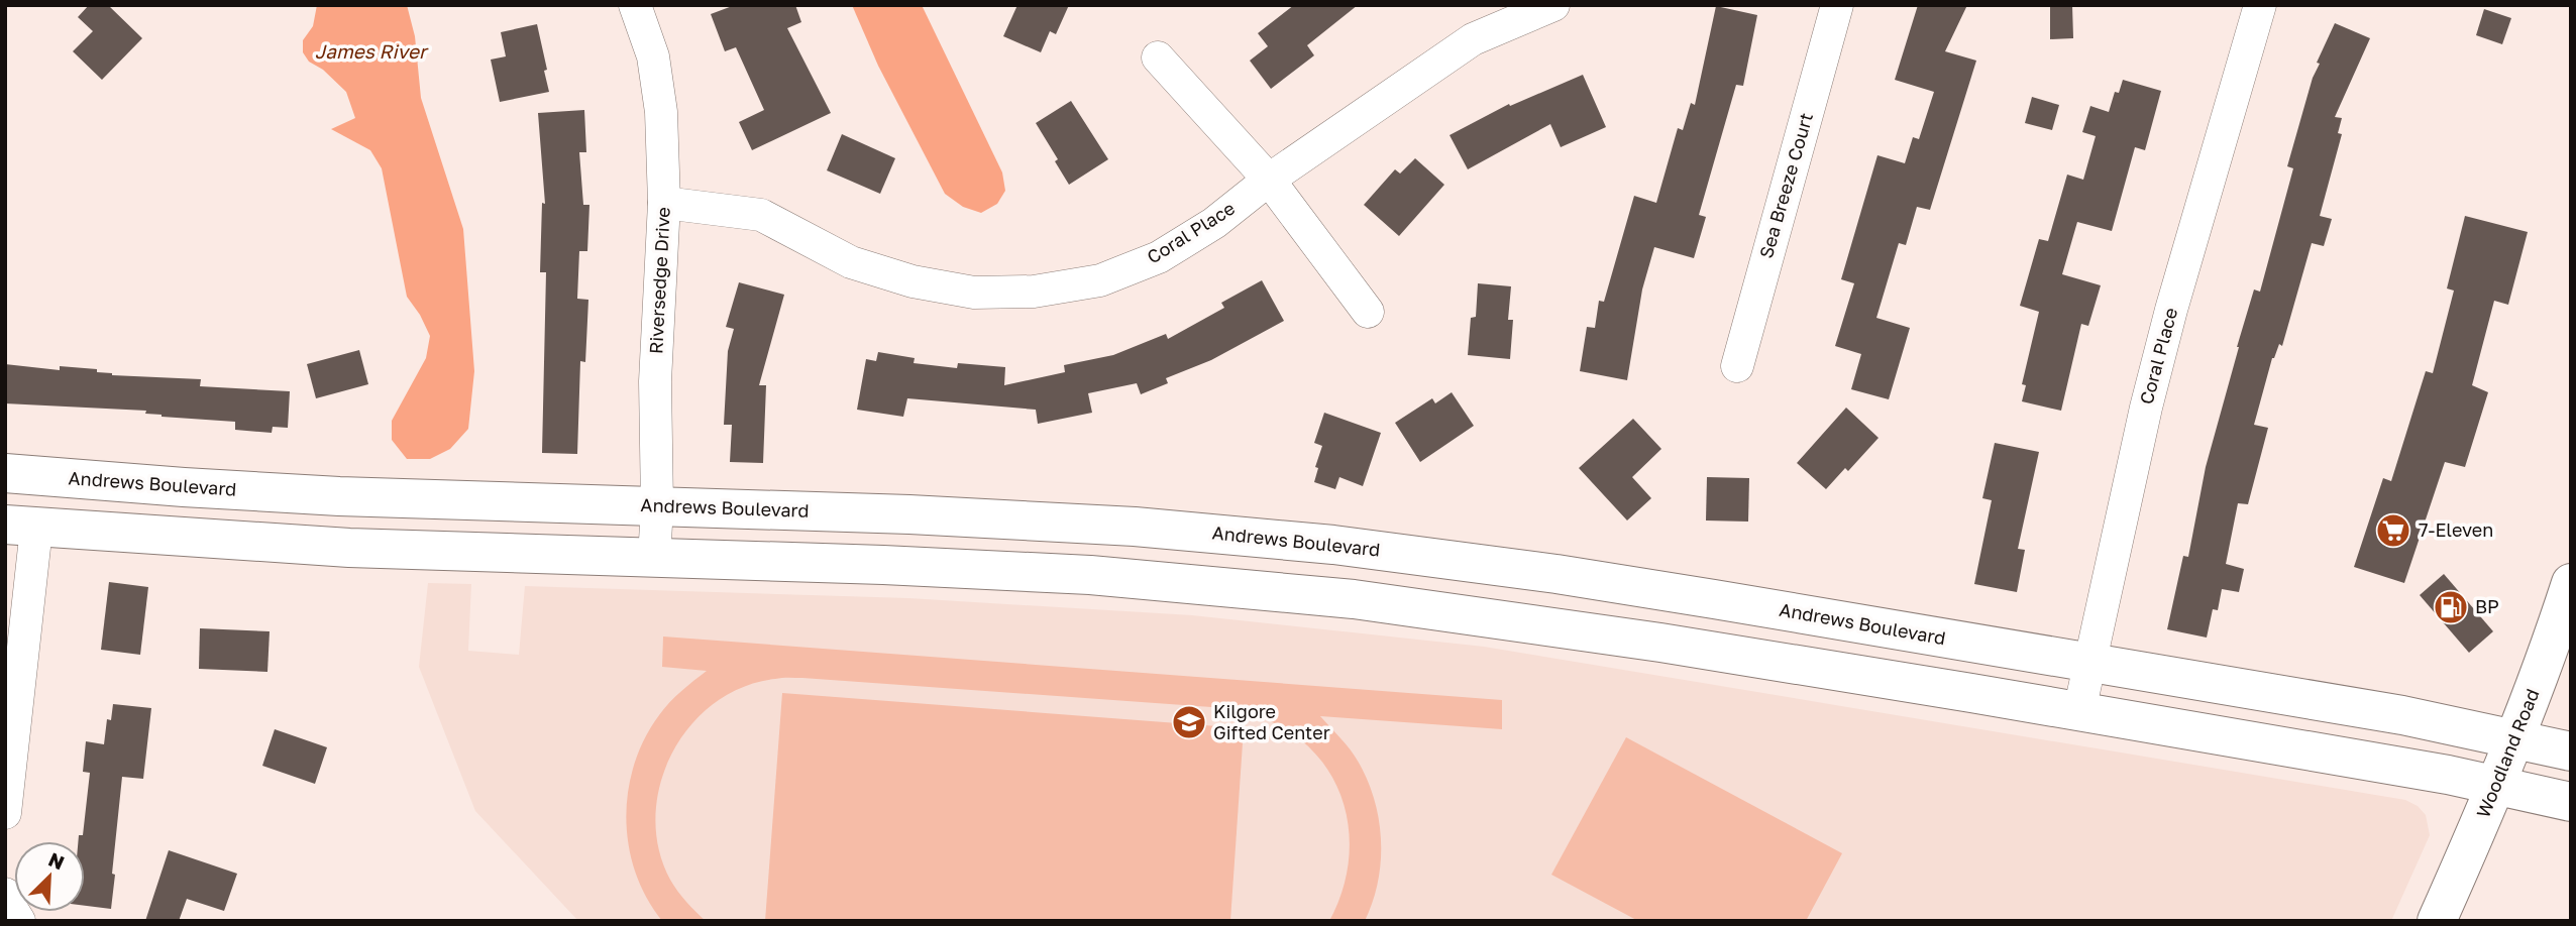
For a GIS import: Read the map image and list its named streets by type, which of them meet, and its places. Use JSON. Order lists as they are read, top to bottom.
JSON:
{
  "streets": {
    "street": [
      "Sea Breeze Court",
      "Coral Place",
      "Riversedge Drive",
      "Andrews Boulevard",
      "Woodland Road"
    ]
  },
  "crossings": [
    ["Coral Place", "Riversedge Drive"],
    ["Coral Place", "Andrews Boulevard"],
    ["Riversedge Drive", "Andrews Boulevard"],
    ["Andrews Boulevard", "Woodland Road"]
  ],
  "water": ["James River"],
  "places": {
    "supermarket": ["7-Eleven"],
    "fuel station": ["BP"],
    "school or university": ["Kilgore Gifted Center"]
  },
  "north": "top right"
}
